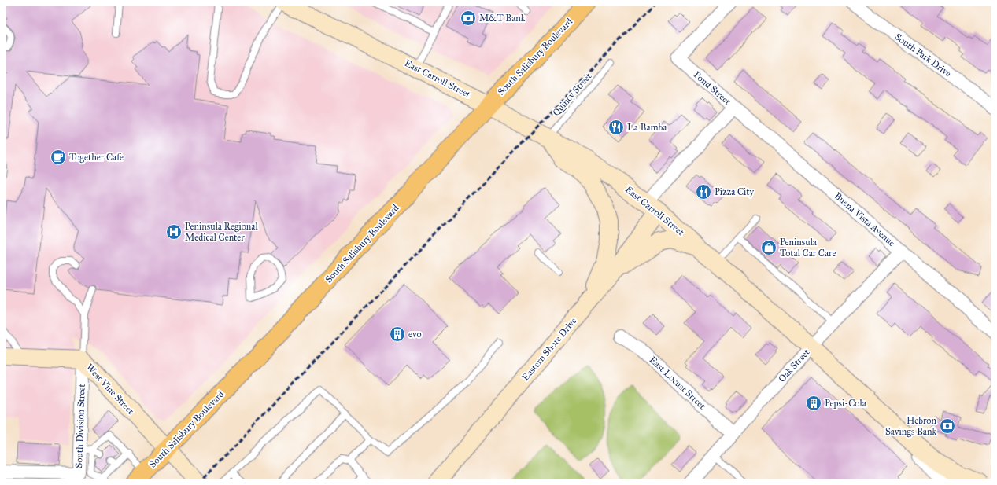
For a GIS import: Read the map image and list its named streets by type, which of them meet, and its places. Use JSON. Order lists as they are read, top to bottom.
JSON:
{
  "streets": {
    "main road": [
      "South Salisbury Boulevard",
      "East Carroll Street",
      "Eastern Shore Drive",
      "West Vine Street"
    ],
    "street": [
      "South Park Drive",
      "Pond Street",
      "Buena Vista Avenue",
      "Oak Street",
      "East Locust Street",
      "South Division Street"
    ],
    "lane": ["Quincy Street"]
  },
  "crossings": [
    ["South Salisbury Boulevard", "East Carroll Street"],
    ["South Salisbury Boulevard", "West Vine Street"],
    ["East Carroll Street", "Pond Street"],
    ["East Carroll Street", "Quincy Street"],
    ["East Carroll Street", "Eastern Shore Drive"],
    ["East Carroll Street", "Oak Street"],
    ["Pond Street", "Buena Vista Avenue"],
    ["Pond Street", "Eastern Shore Drive"],
    ["Buena Vista Avenue", "Oak Street"],
    ["Oak Street", "East Locust Street"],
    ["West Vine Street", "South Division Street"]
  ],
  "places": {
    "bank": ["M&T Bank", "Hebron Savings Bank"],
    "restaurant": ["La Bamba", "Pizza City"],
    "cafe": ["Together Cafe"],
    "hospital": ["Peninsula Regional Medical Center"],
    "shop": ["Peninsula Total Car Care"],
    "building": ["evo", "Pepsi-Cola"]
  }
}
